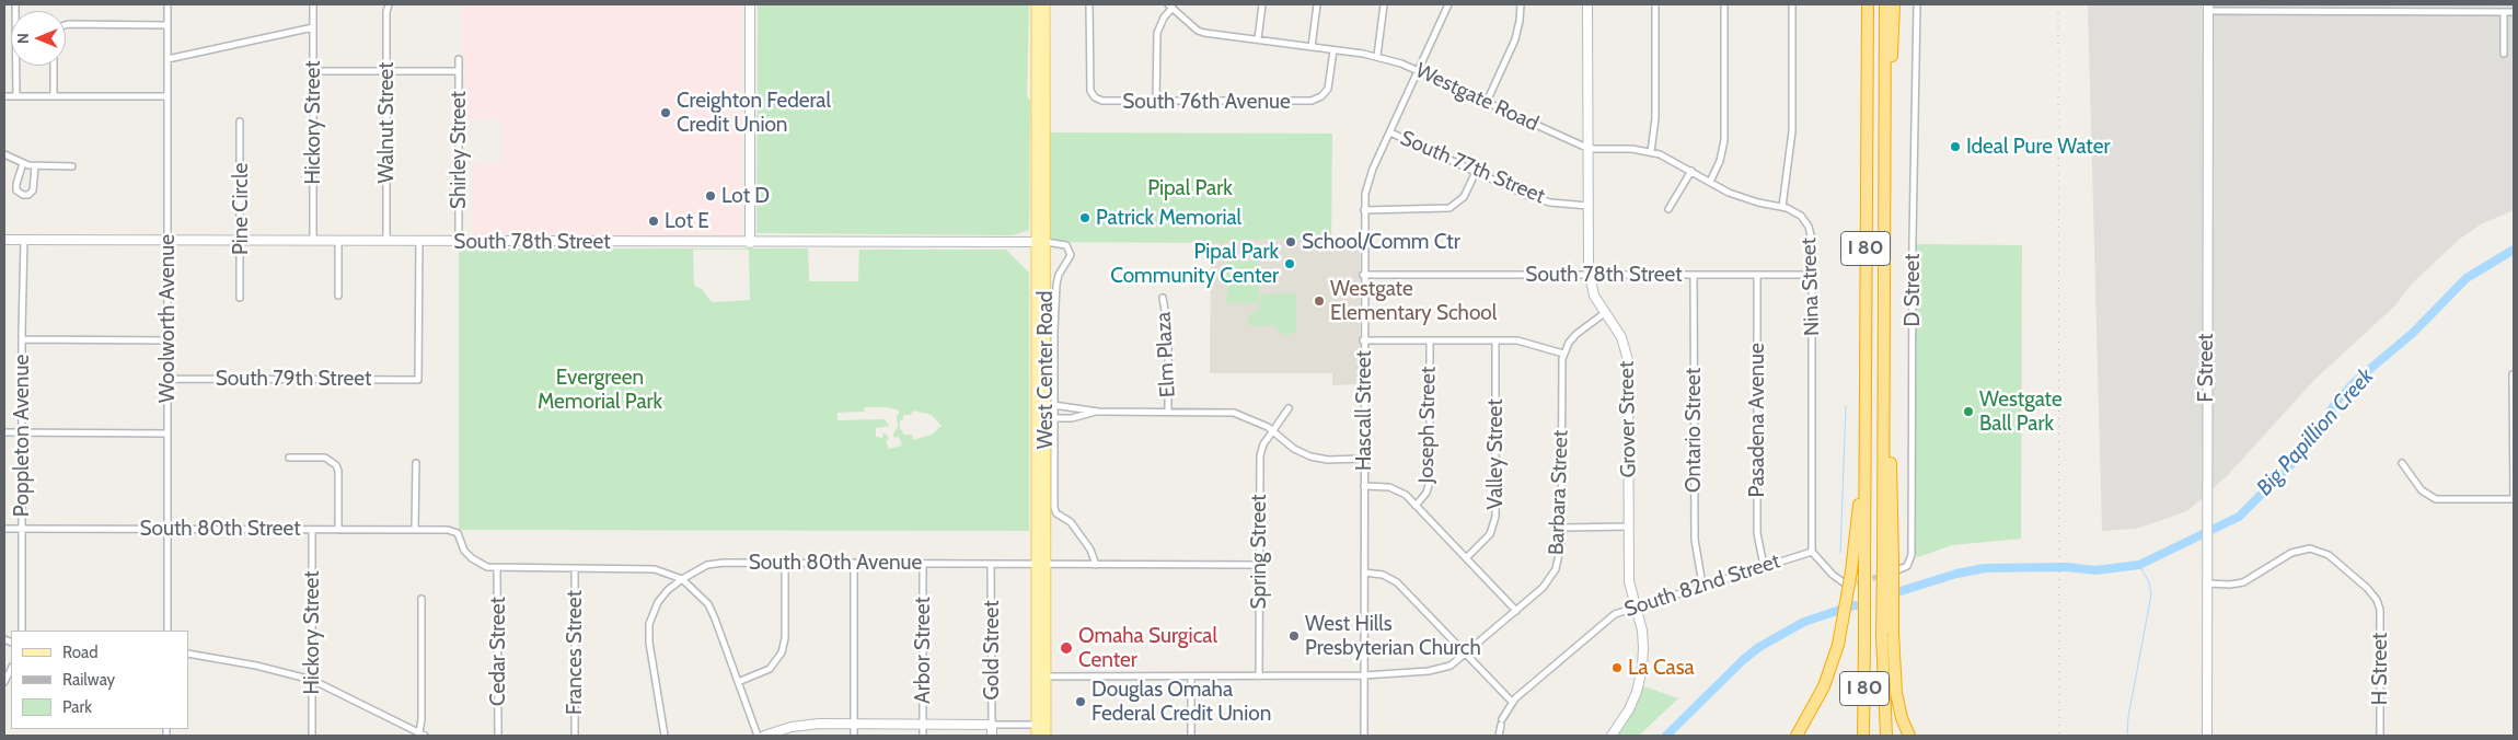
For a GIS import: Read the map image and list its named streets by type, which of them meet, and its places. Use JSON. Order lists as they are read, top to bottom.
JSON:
{
  "streets": {
    "highway": ["I 80"],
    "main road": [
      "South 78th Street",
      "F Street",
      "West Center Road",
      "Grover Street",
      "Gold Street"
    ],
    "street": [
      "Westgate Road",
      "South 76th Avenue",
      "Hickory Street",
      "Walnut Street",
      "Shirley Street",
      "South 77th Street",
      "Pine Circle",
      "Nina Street",
      "D Street",
      "Woolworth Avenue",
      "Elm Plaza",
      "South 79th Street",
      "Hascall Street",
      "Pasadena Avenue",
      "Joseph Street",
      "Ontario Street",
      "Poppleton Avenue",
      "Valley Street",
      "Barbara Street",
      "South 80th Street",
      "Spring Street",
      "South 80th Avenue",
      "South 82nd Street",
      "Arbor Street",
      "Cedar Street",
      "Frances Street",
      "H Street"
    ]
  },
  "crossings": [
    ["Westgate Road", "South 76th Avenue"],
    ["Westgate Road", "Nina Street"],
    ["Westgate Road", "Hascall Street"],
    ["Westgate Road", "Grover Street"],
    ["Hickory Street", "South 78th Street"],
    ["Hickory Street", "South 80th Street"],
    ["Walnut Street", "South 78th Street"],
    ["Shirley Street", "South 78th Street"],
    ["South 77th Street", "Hascall Street"],
    ["South 77th Street", "Grover Street"],
    ["Pine Circle", "South 78th Street"],
    ["South 78th Street", "Nina Street"],
    ["South 78th Street", "Woolworth Avenue"],
    ["South 78th Street", "West Center Road"],
    ["South 78th Street", "South 79th Street"],
    ["South 78th Street", "Hascall Street"],
    ["South 78th Street", "Grover Street"],
    ["South 78th Street", "Pasadena Avenue"],
    ["South 78th Street", "Ontario Street"],
    ["South 78th Street", "Poppleton Avenue"],
    ["I 80", "D Street"],
    ["Nina Street", "South 82nd Street"],
    ["Woolworth Avenue", "South 79th Street"],
    ["Woolworth Avenue", "South 80th Street"],
    ["F Street", "H Street"],
    ["West Center Road", "Barbara Street"],
    ["West Center Road", "South 80th Avenue"],
    ["Hascall Street", "Barbara Street"],
    ["Grover Street", "Barbara Street"],
    ["Grover Street", "South 82nd Street"],
    ["Pasadena Avenue", "South 82nd Street"],
    ["Ontario Street", "South 82nd Street"],
    ["Poppleton Avenue", "South 80th Street"],
    ["Barbara Street", "Spring Street"],
    ["South 80th Street", "Cedar Street"],
    ["Spring Street", "South 80th Avenue"],
    ["South 80th Avenue", "Arbor Street"],
    ["South 80th Avenue", "Gold Street"]
  ],
  "water": ["Big Papillion Creek"],
  "parks": ["Pipal Park", "Evergreen Memorial Park"],
  "places": [
    "Creighton Federal Credit Union",
    "Ideal Pure Water",
    "Lot D",
    "Patrick Memorial",
    "Lot E",
    "School/Comm Ctr",
    "Pipal Park Community Center",
    "Westgate Elementary School",
    "Westgate Ball Park",
    "West Hills Presbyterian Church",
    "Omaha Surgical Center",
    "La Casa",
    "Douglas Omaha Federal Credit Union"
  ],
  "legend": ["Road", "Railway", "Park"],
  "north": "left"
}
